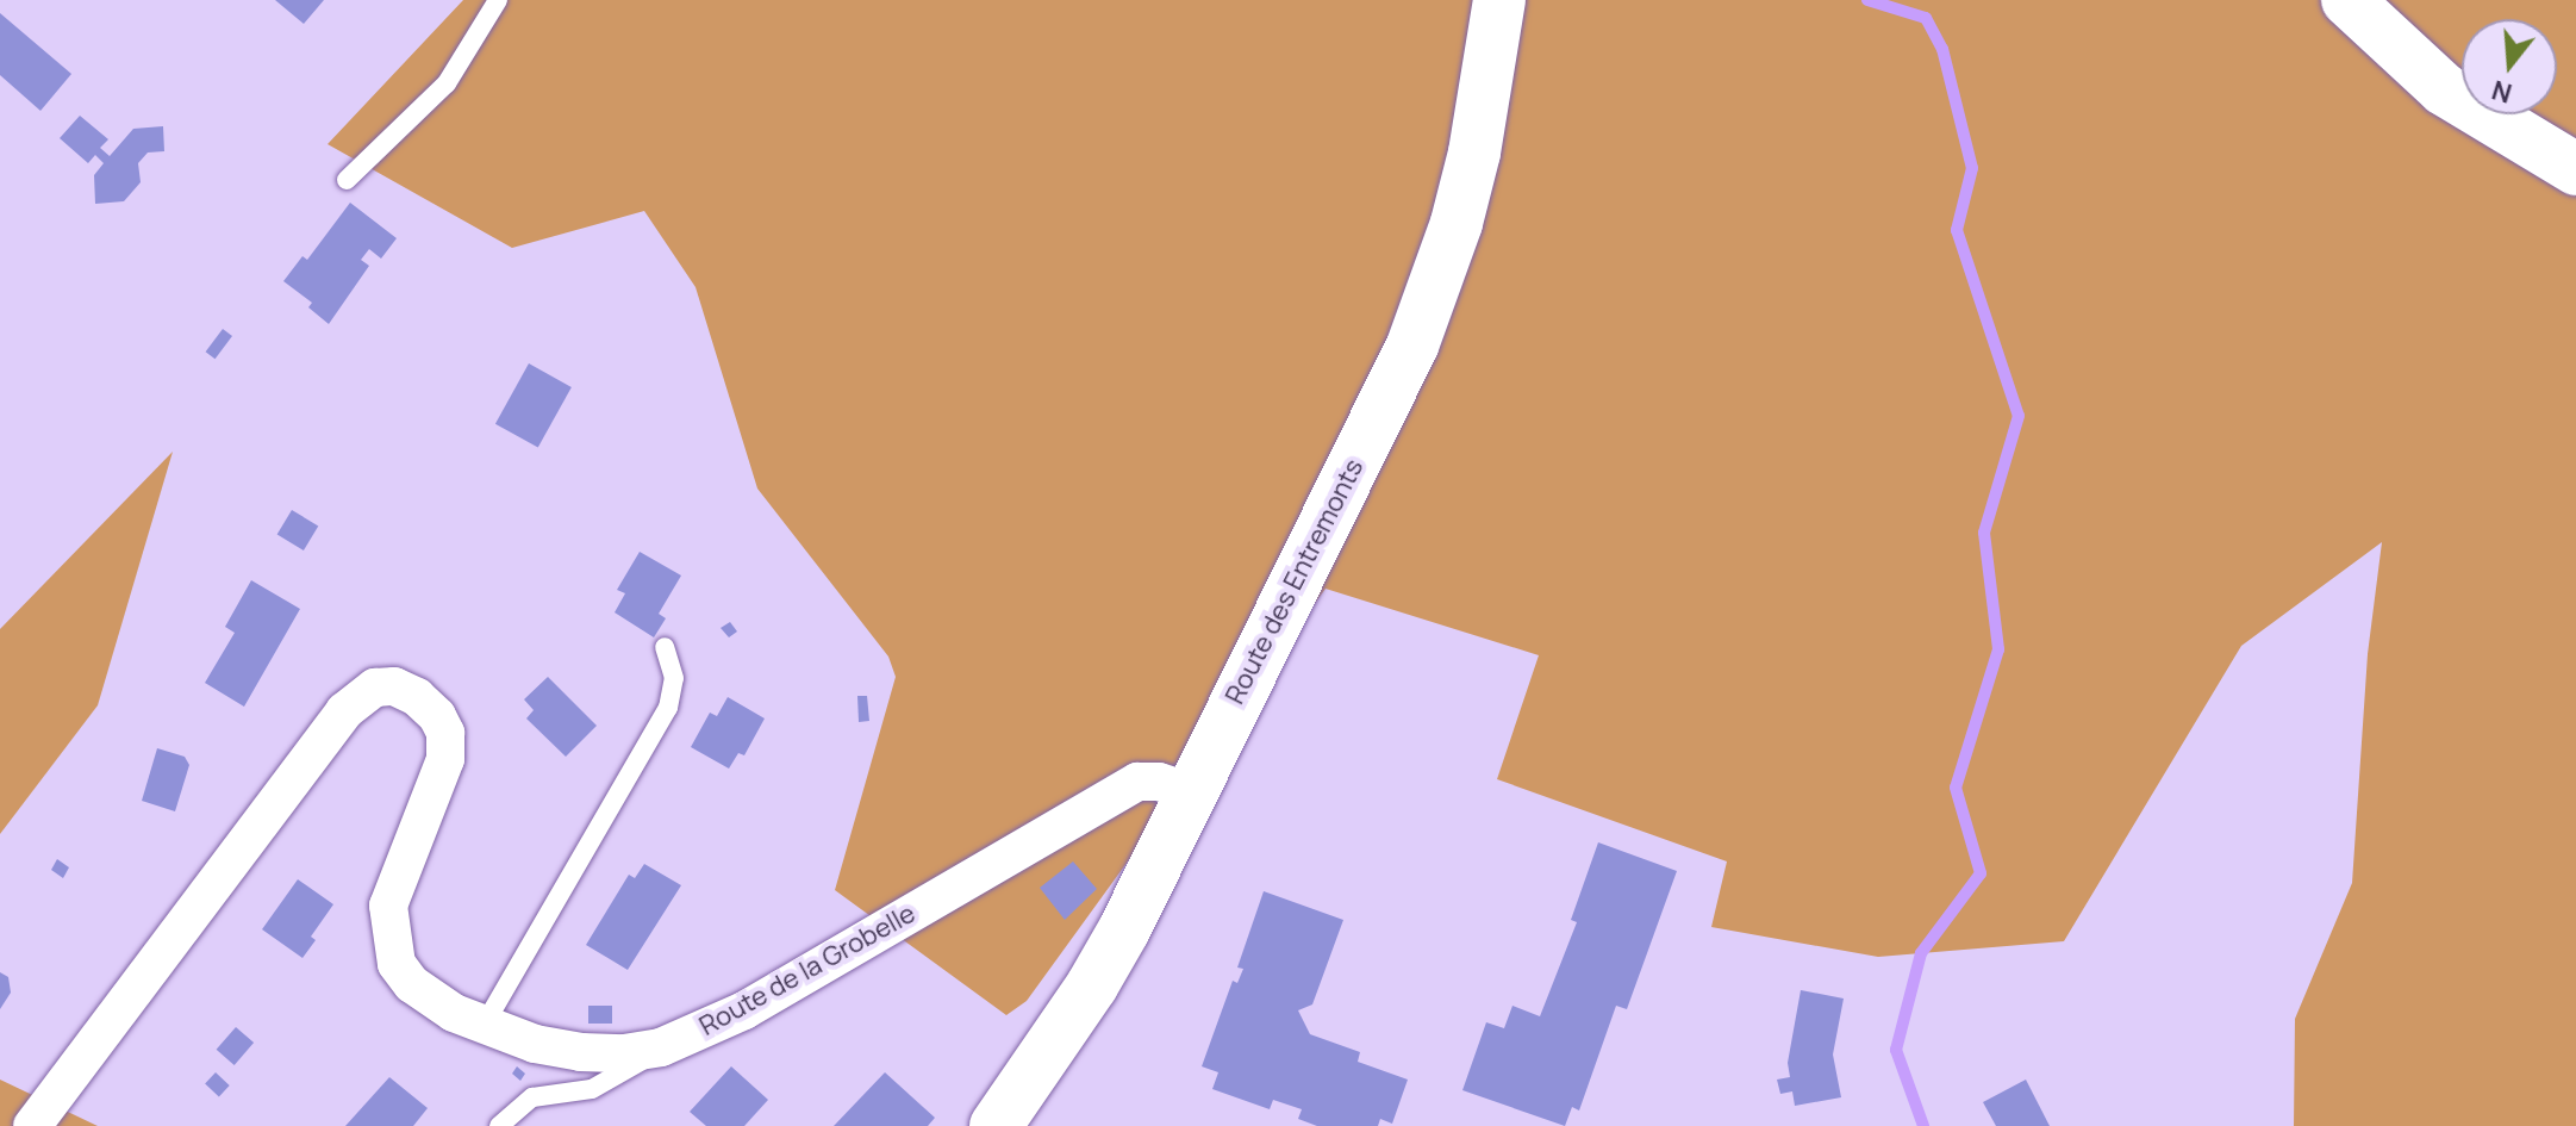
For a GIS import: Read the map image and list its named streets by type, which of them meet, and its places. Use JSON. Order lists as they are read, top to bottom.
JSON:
{
  "streets": {
    "main road": ["Route des Entremonts"],
    "street": ["Route de la Grobelle"]
  },
  "crossings": [
    ["Route des Entremonts", "Route de la Grobelle"]
  ],
  "north": "bottom"
}
